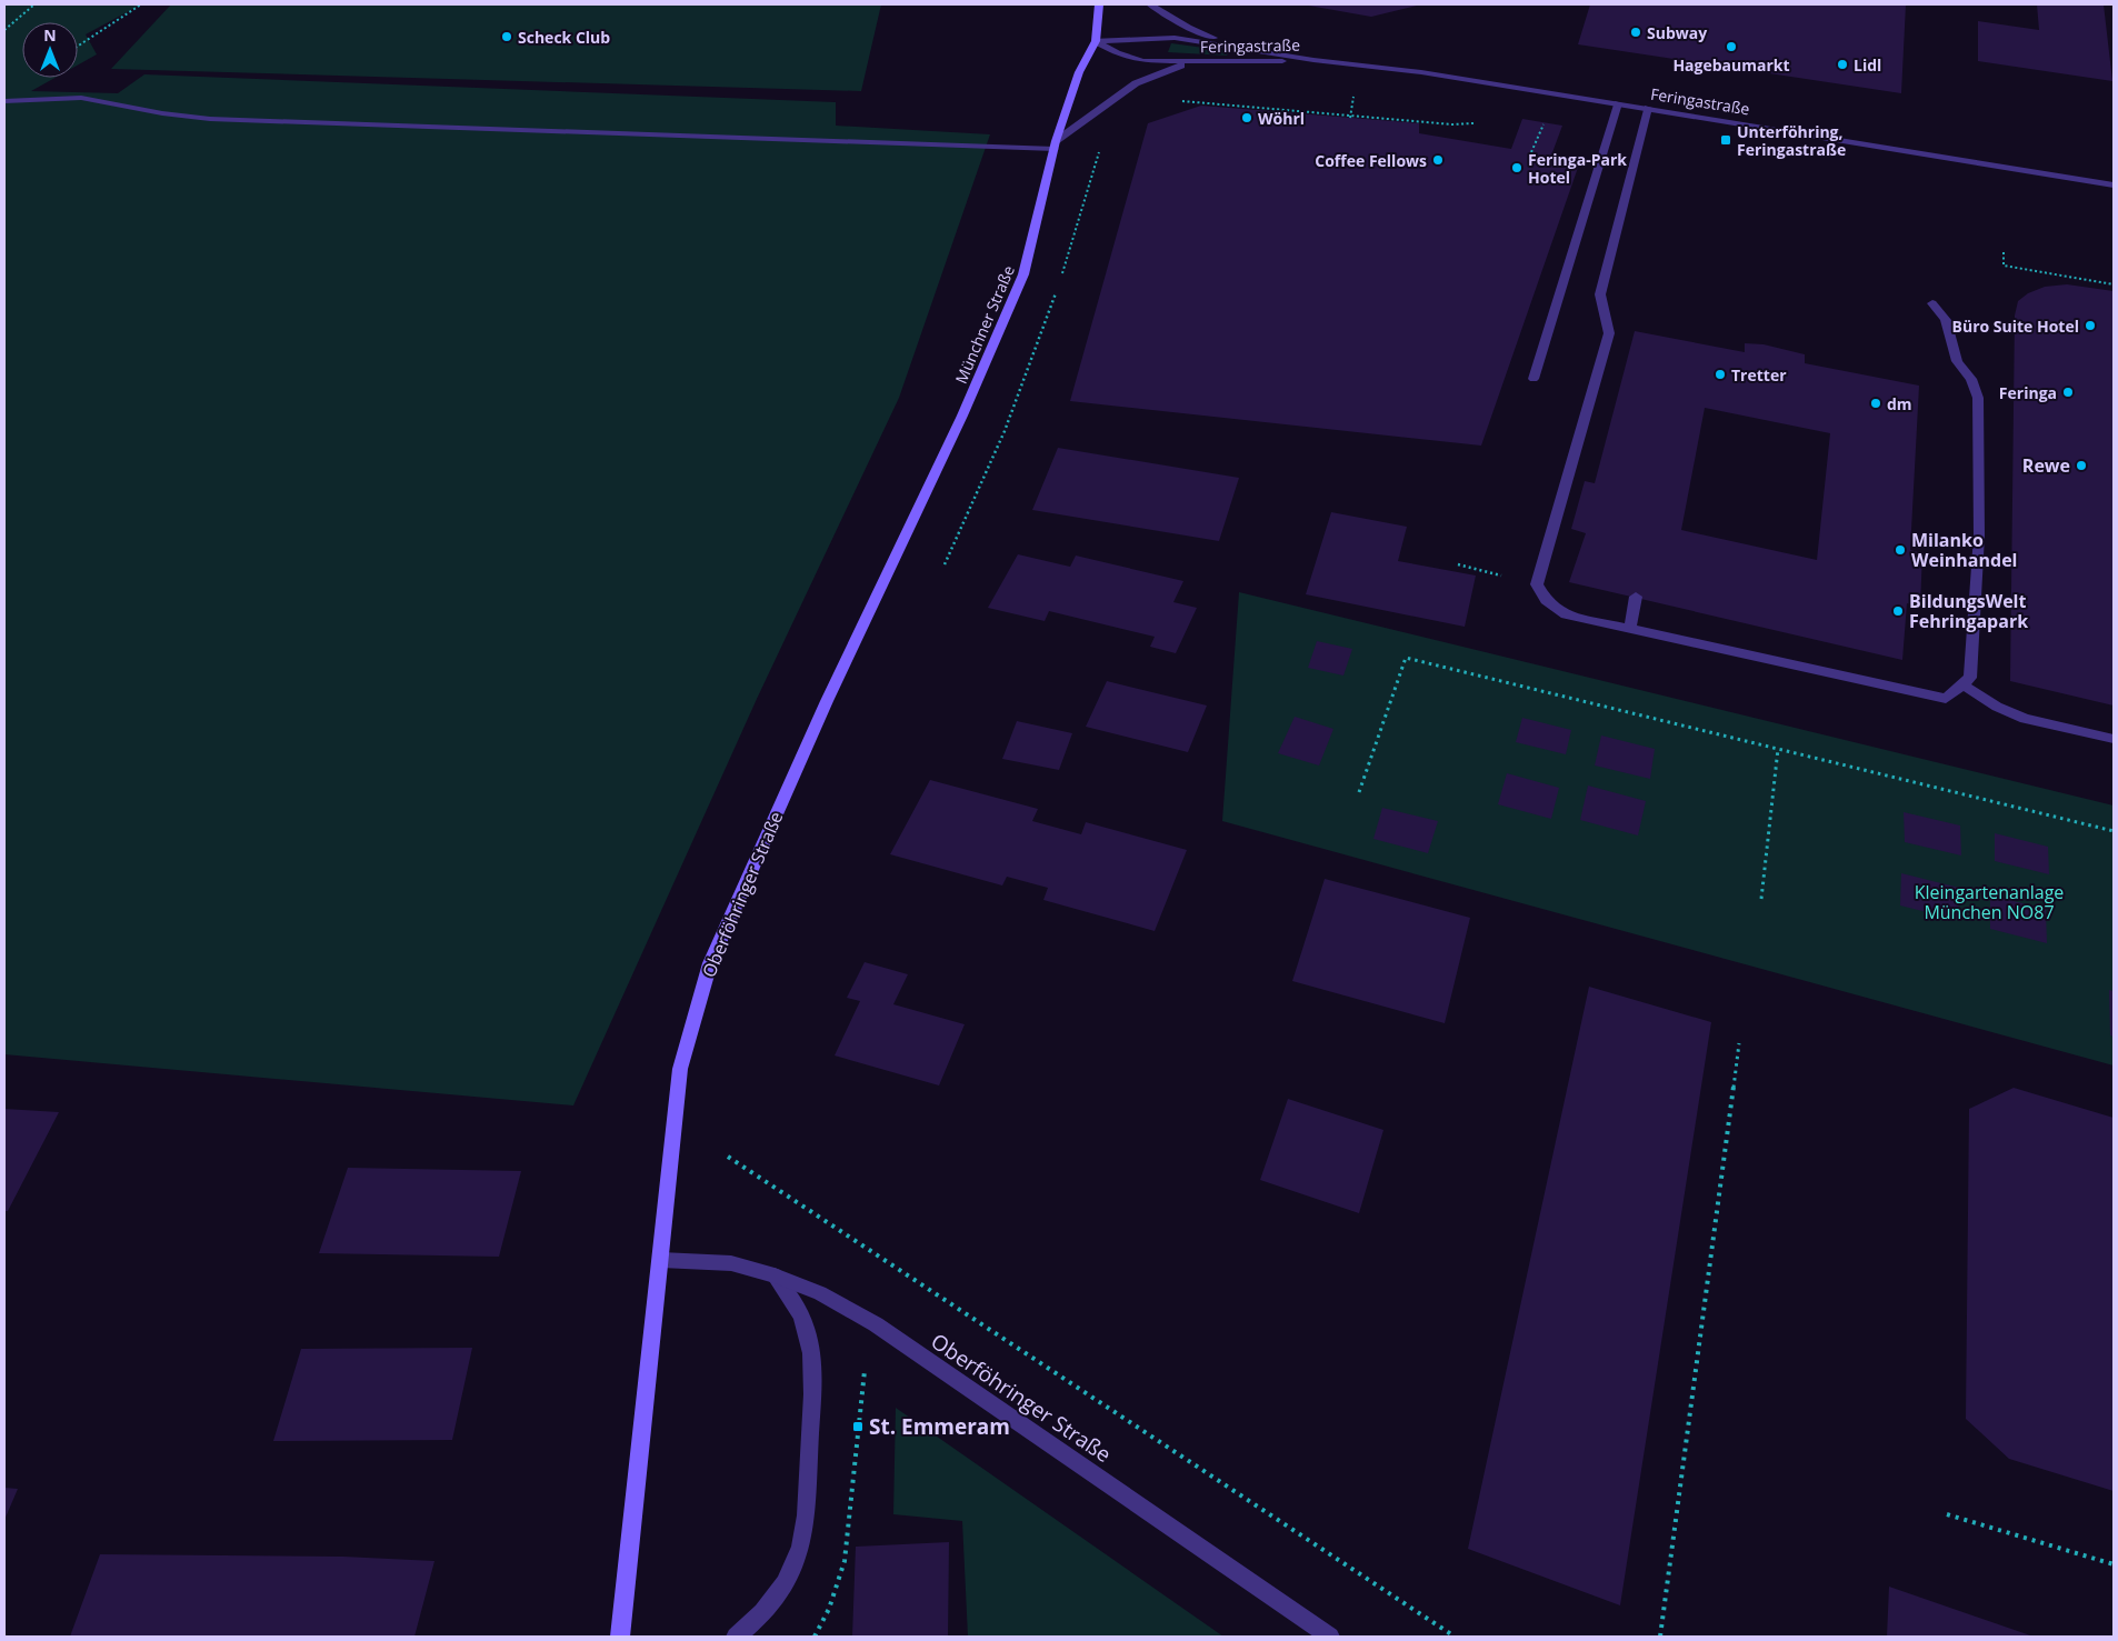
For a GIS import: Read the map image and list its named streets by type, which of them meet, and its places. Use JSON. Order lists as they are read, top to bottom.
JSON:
{
  "streets": {
    "main road": ["Münchner Straße", "Oberföhringer Straße"],
    "street": ["Feringastraße"]
  },
  "crossings": [
    ["Feringastraße", "Münchner Straße"],
    ["Münchner Straße", "Oberföhringer Straße"]
  ],
  "parks": ["Kleingartenanlage München NO87"],
  "places": {
    "other": [
      "Subway",
      "Scheck Club",
      "Hagebaumarkt",
      "Lidl",
      "Wöhrl",
      "Coffee Fellows",
      "Feringa-Park Hotel",
      "Büro Suite Hotel",
      "Tretter",
      "Feringa",
      "dm",
      "Rewe",
      "Milanko Weinhandel",
      "BildungsWelt Fehringapark"
    ],
    "transit": ["Unterföhring, Feringastraße", "St. Emmeram"]
  },
  "north": "top"
}
